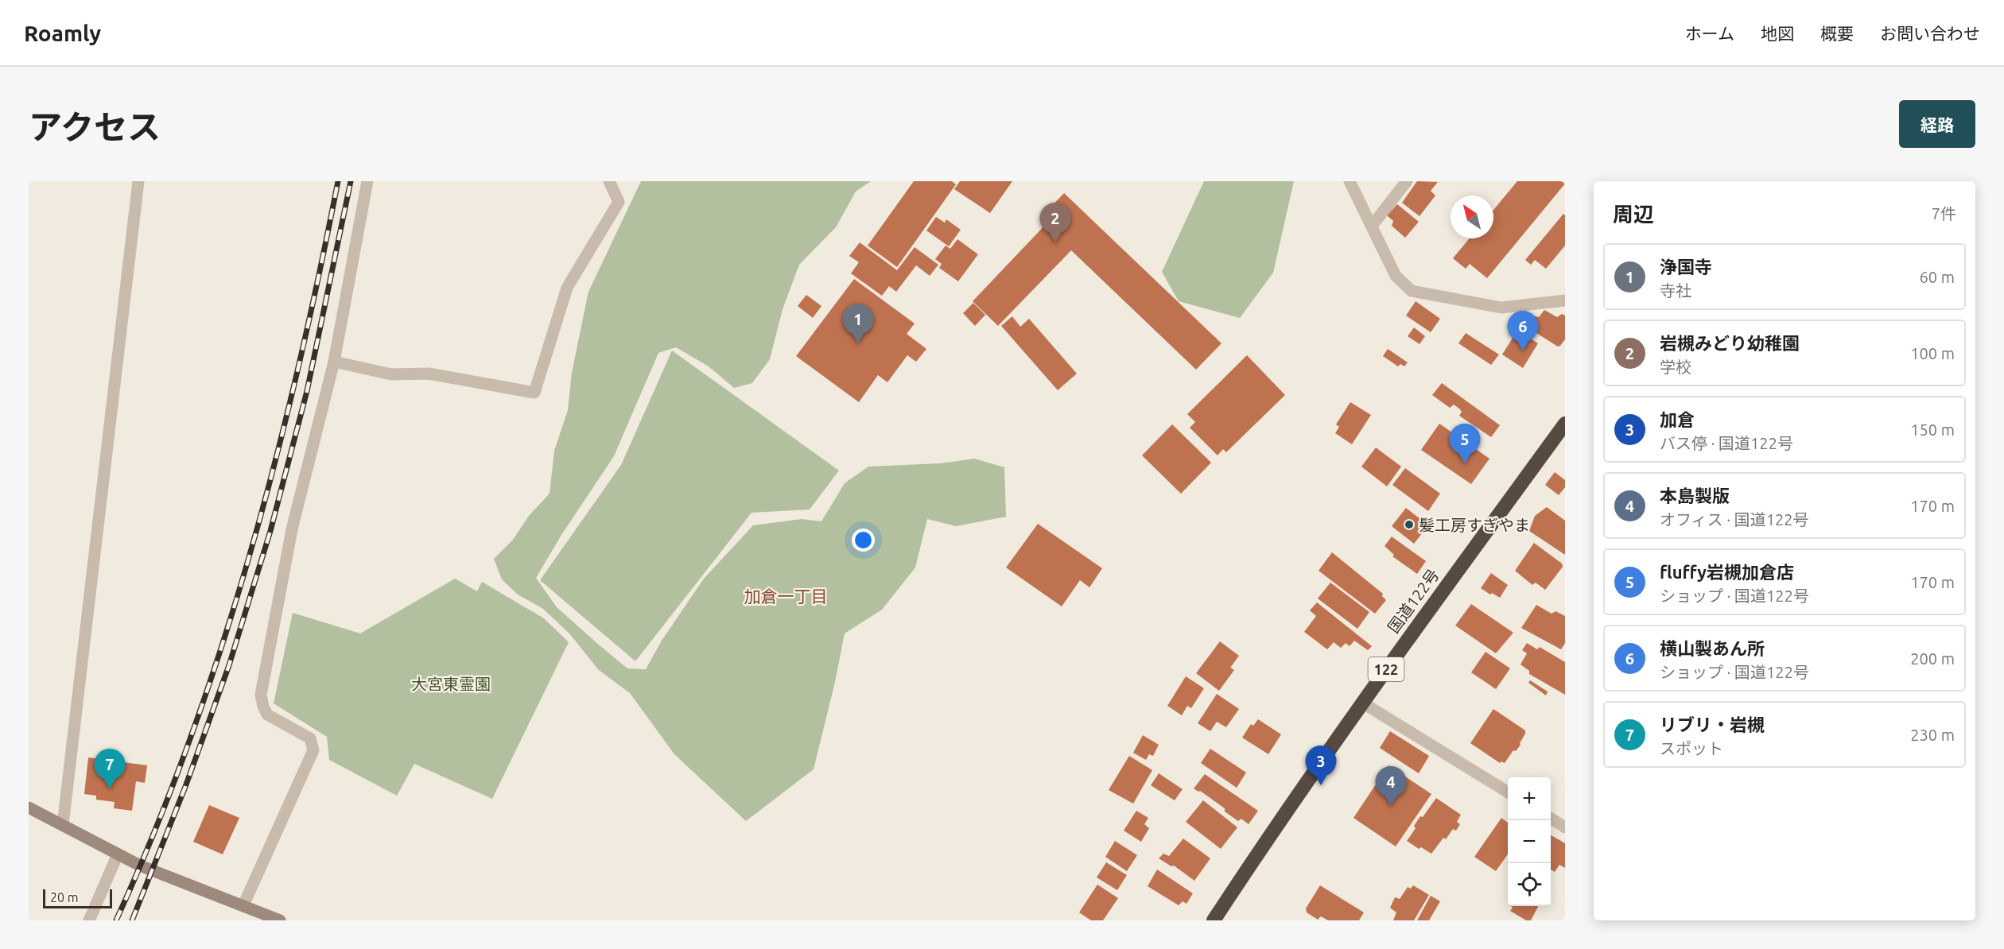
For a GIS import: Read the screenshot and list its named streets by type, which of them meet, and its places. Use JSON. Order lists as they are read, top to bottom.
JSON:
{
  "streets": {
    "highway": ["国道122号", "122"]
  },
  "districts": ["加倉一丁目"],
  "parks": ["大宮東霊園"],
  "places": ["髪工房すぎやま"],
  "scale_bar": "20 m",
  "north": "top left",
  "page": {
    "header": "Roamly",
    "nav": [
      "ホーム",
      "地図",
      "概要",
      "お問い合わせ"
    ],
    "title": "アクセス",
    "buttons": "経路",
    "heading": ["周辺", "7件"],
    "pins": [
      "2",
      "1",
      "6",
      "5",
      "3",
      "7",
      "4"
    ],
    "list": [
      {
        "mark": "1",
        "name": "浄国寺",
        "note": "寺社",
        "value": "60 m"
      },
      {
        "mark": "2",
        "name": "岩槻みどり幼稚園",
        "note": "学校",
        "value": "100 m"
      },
      {
        "mark": "3",
        "name": "加倉",
        "note": "バス停 · 国道122号",
        "value": "150 m"
      },
      {
        "mark": "4",
        "name": "本島製版",
        "note": "オフィス · 国道122号",
        "value": "170 m"
      },
      {
        "mark": "5",
        "name": "fluffy岩槻加倉店",
        "note": "ショップ · 国道122号",
        "value": "170 m"
      },
      {
        "mark": "6",
        "name": "横山製あん所",
        "note": "ショップ · 国道122号",
        "value": "200 m"
      },
      {
        "mark": "7",
        "name": "リブリ・岩槻",
        "note": "スポット",
        "value": "230 m"
      }
    ],
    "map_buttons": ["+", "−"],
    "scale": "20 m"
  }
}
